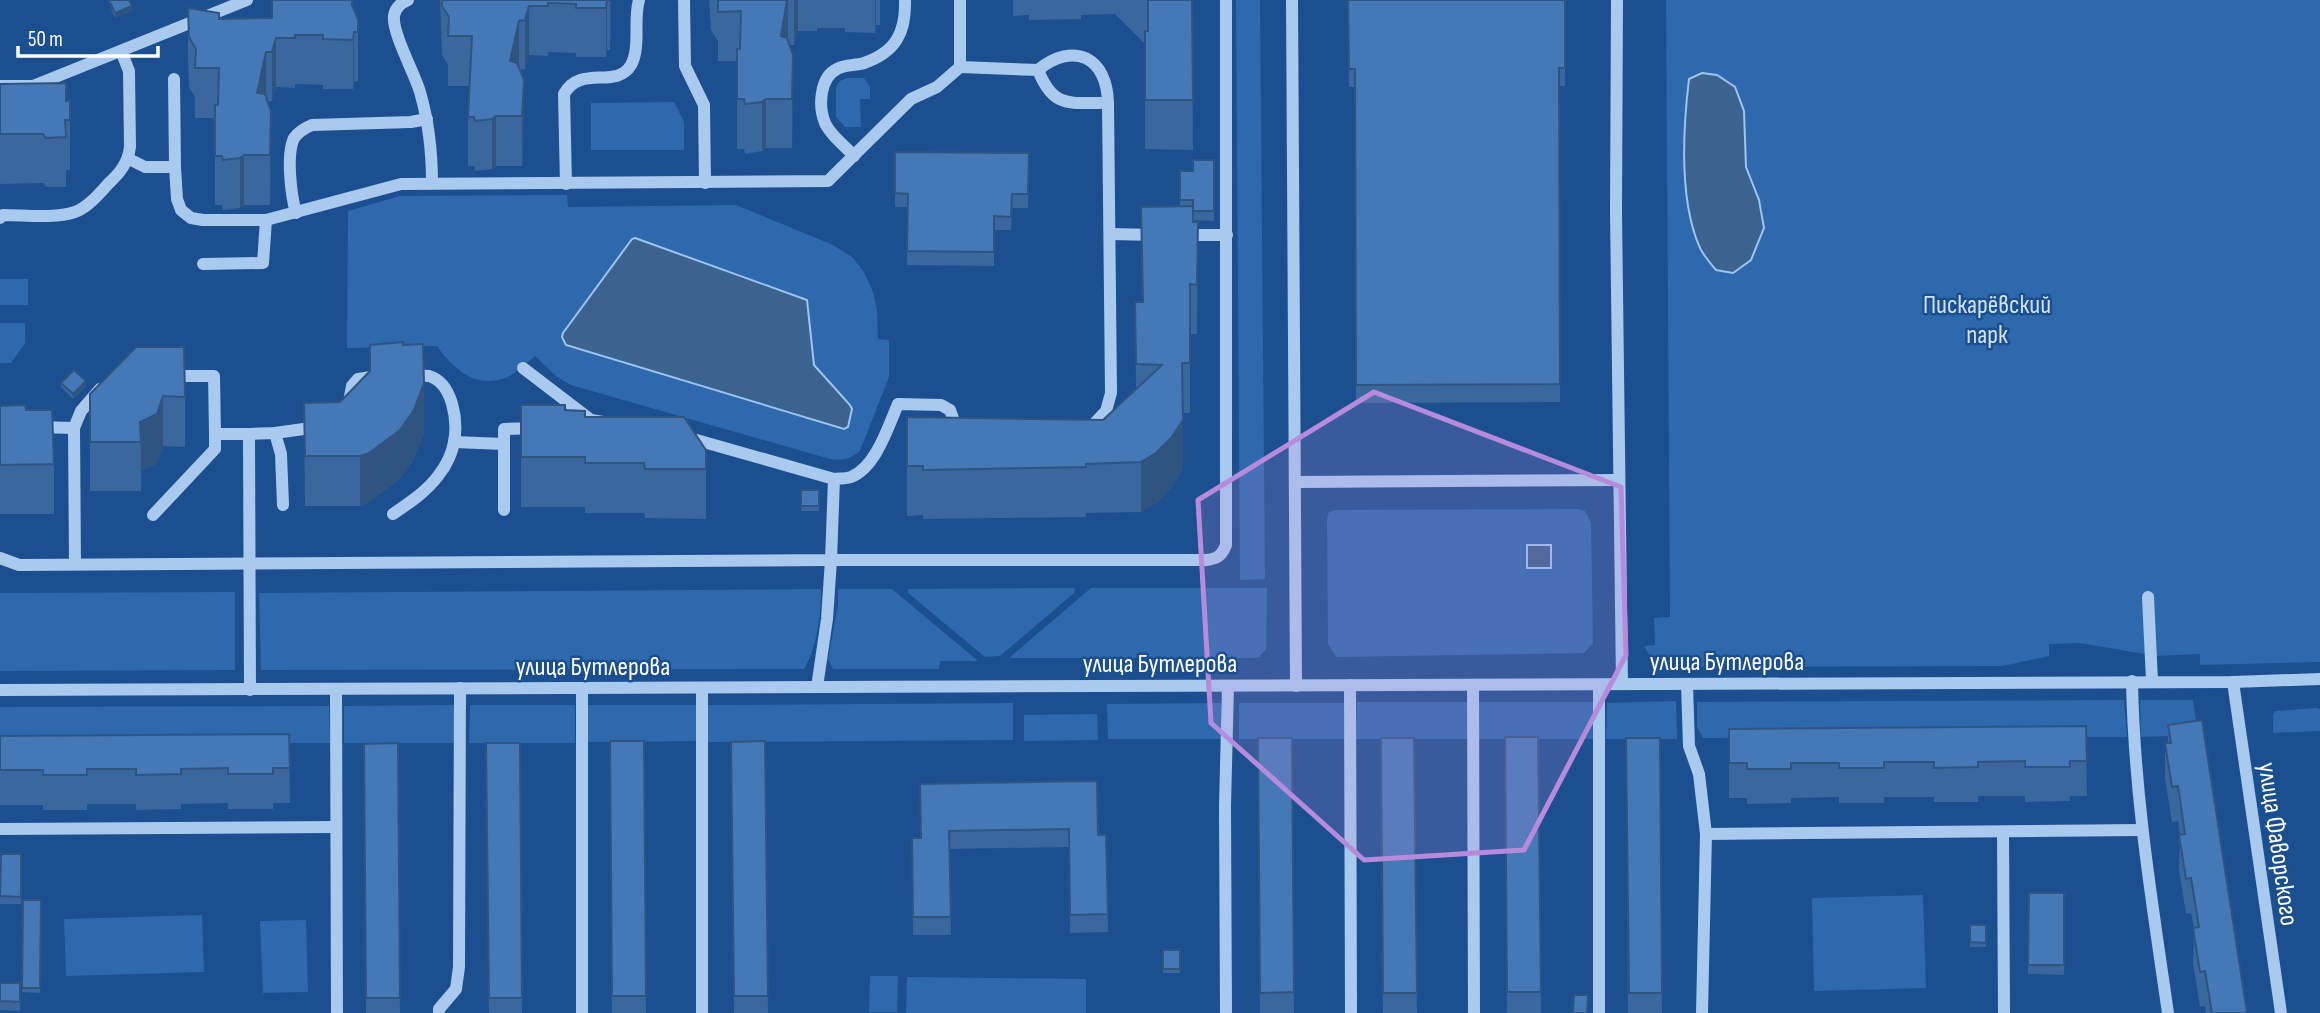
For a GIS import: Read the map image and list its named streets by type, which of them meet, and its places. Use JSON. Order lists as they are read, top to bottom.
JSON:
{
  "streets": {
    "street": ["улица Бутлерова", "улица Фаворского"]
  },
  "crossings": [
    ["улица Бутлерова", "улица Фаворского"]
  ],
  "parks": ["Пискарёвский парк"],
  "scale_bar": "50 m"
}
